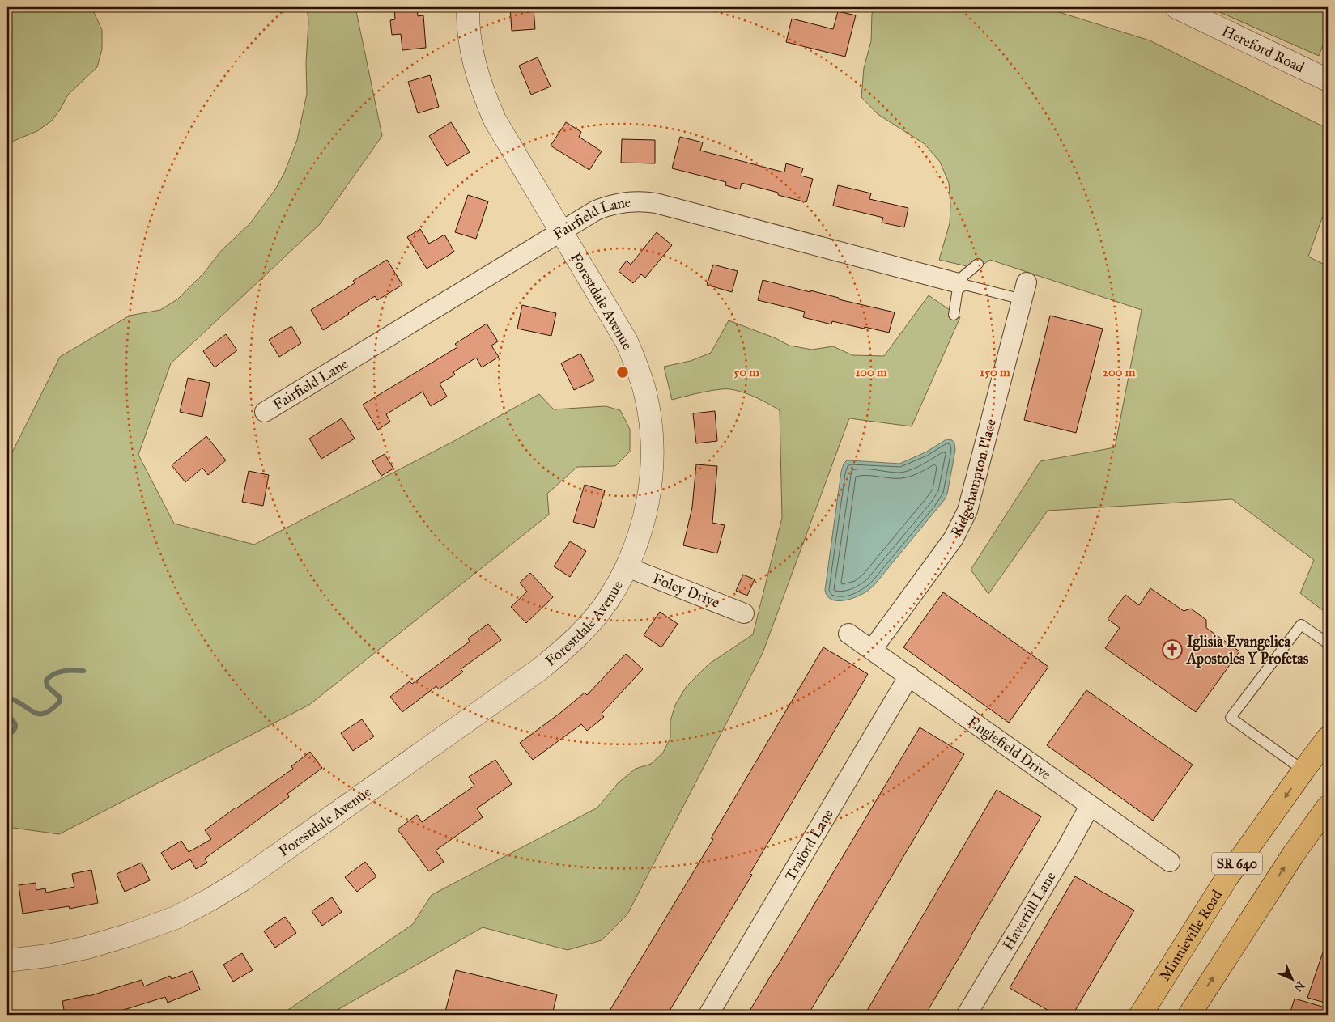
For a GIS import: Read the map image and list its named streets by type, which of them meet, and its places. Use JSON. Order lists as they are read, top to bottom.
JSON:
{
  "streets": {
    "main road": ["SR 640", "Minnieville Road"],
    "street": [
      "Hereford Road",
      "Fairfield Lane",
      "Forestdale Avenue",
      "Ridgehampton Place",
      "Foley Drive",
      "Englefield Drive",
      "Traford Lane",
      "Havertill Lane"
    ]
  },
  "crossings": [
    ["Fairfield Lane", "Forestdale Avenue"],
    ["Forestdale Avenue", "Foley Drive"],
    ["Ridgehampton Place", "Englefield Drive"],
    ["Englefield Drive", "Traford Lane"],
    ["Englefield Drive", "Havertill Lane"]
  ],
  "places": {
    "church": ["Iglisia Evangelica Apostoles Y Profetas"]
  },
  "north": "bottom right",
  "rings": [
    "50 m",
    "100 m",
    "150 m",
    "200 m"
  ]
}
